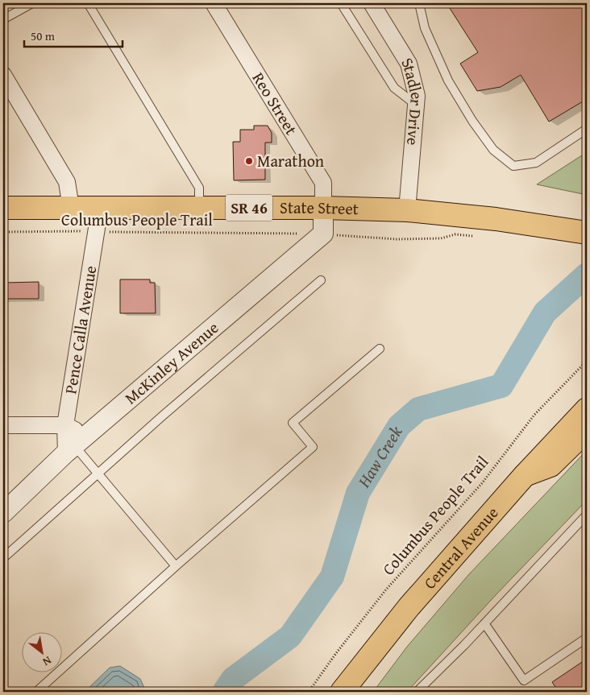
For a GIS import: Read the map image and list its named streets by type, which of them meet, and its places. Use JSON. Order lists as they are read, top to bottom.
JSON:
{
  "streets": {
    "main road": ["SR 46", "State Street", "Central Avenue"],
    "street": [
      "Stadler Drive",
      "Reo Street",
      "Pence Calla Avenue",
      "McKinley Avenue"
    ],
    "path": ["Columbus People Trail"]
  },
  "crossings": [
    ["Stadler Drive", "State Street"],
    ["Reo Street", "State Street"],
    ["State Street", "Pence Calla Avenue"],
    ["Columbus People Trail", "Pence Calla Avenue"],
    ["Columbus People Trail", "McKinley Avenue"],
    ["Pence Calla Avenue", "McKinley Avenue"]
  ],
  "water": ["Haw Creek"],
  "places": ["Marathon"],
  "scale_bar": "50 m",
  "north": "bottom right"
}
